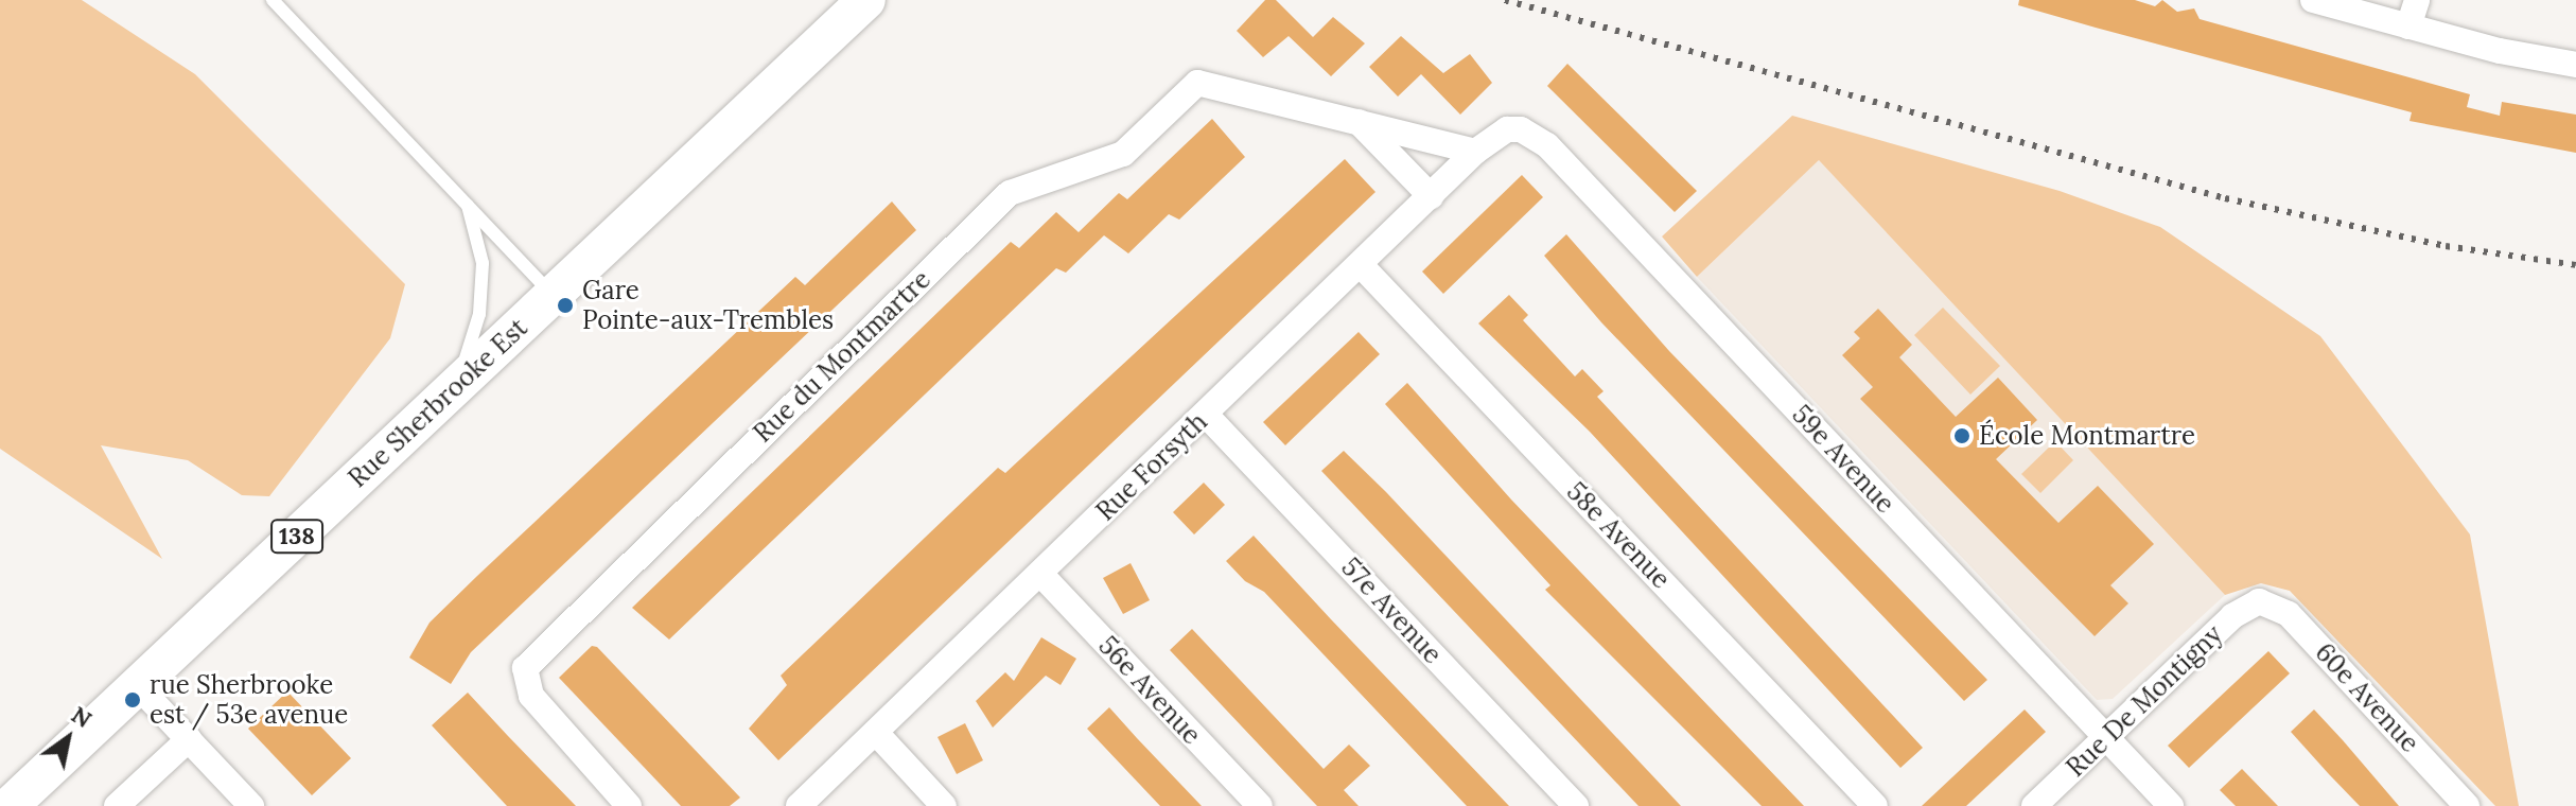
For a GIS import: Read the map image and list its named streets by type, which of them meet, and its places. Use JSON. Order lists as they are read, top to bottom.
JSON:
{
  "streets": {
    "main road": ["Rue Sherbrooke Est", "138"],
    "street": [
      "Rue du Montmartre",
      "59e Avenue",
      "Rue Forsyth",
      "58e Avenue",
      "57e Avenue",
      "56e Avenue",
      "60e Avenue",
      "Rue De Montigny"
    ]
  },
  "crossings": [
    ["Rue du Montmartre", "Rue Forsyth"],
    ["59e Avenue", "Rue Forsyth"],
    ["59e Avenue", "Rue De Montigny"],
    ["Rue Forsyth", "58e Avenue"],
    ["Rue Forsyth", "57e Avenue"],
    ["Rue Forsyth", "56e Avenue"],
    ["60e Avenue", "Rue De Montigny"]
  ],
  "places": ["Gare Pointe-aux-Trembles", "École Montmartre", "rue Sherbrooke est / 53e avenue"],
  "north": "top right"
}
